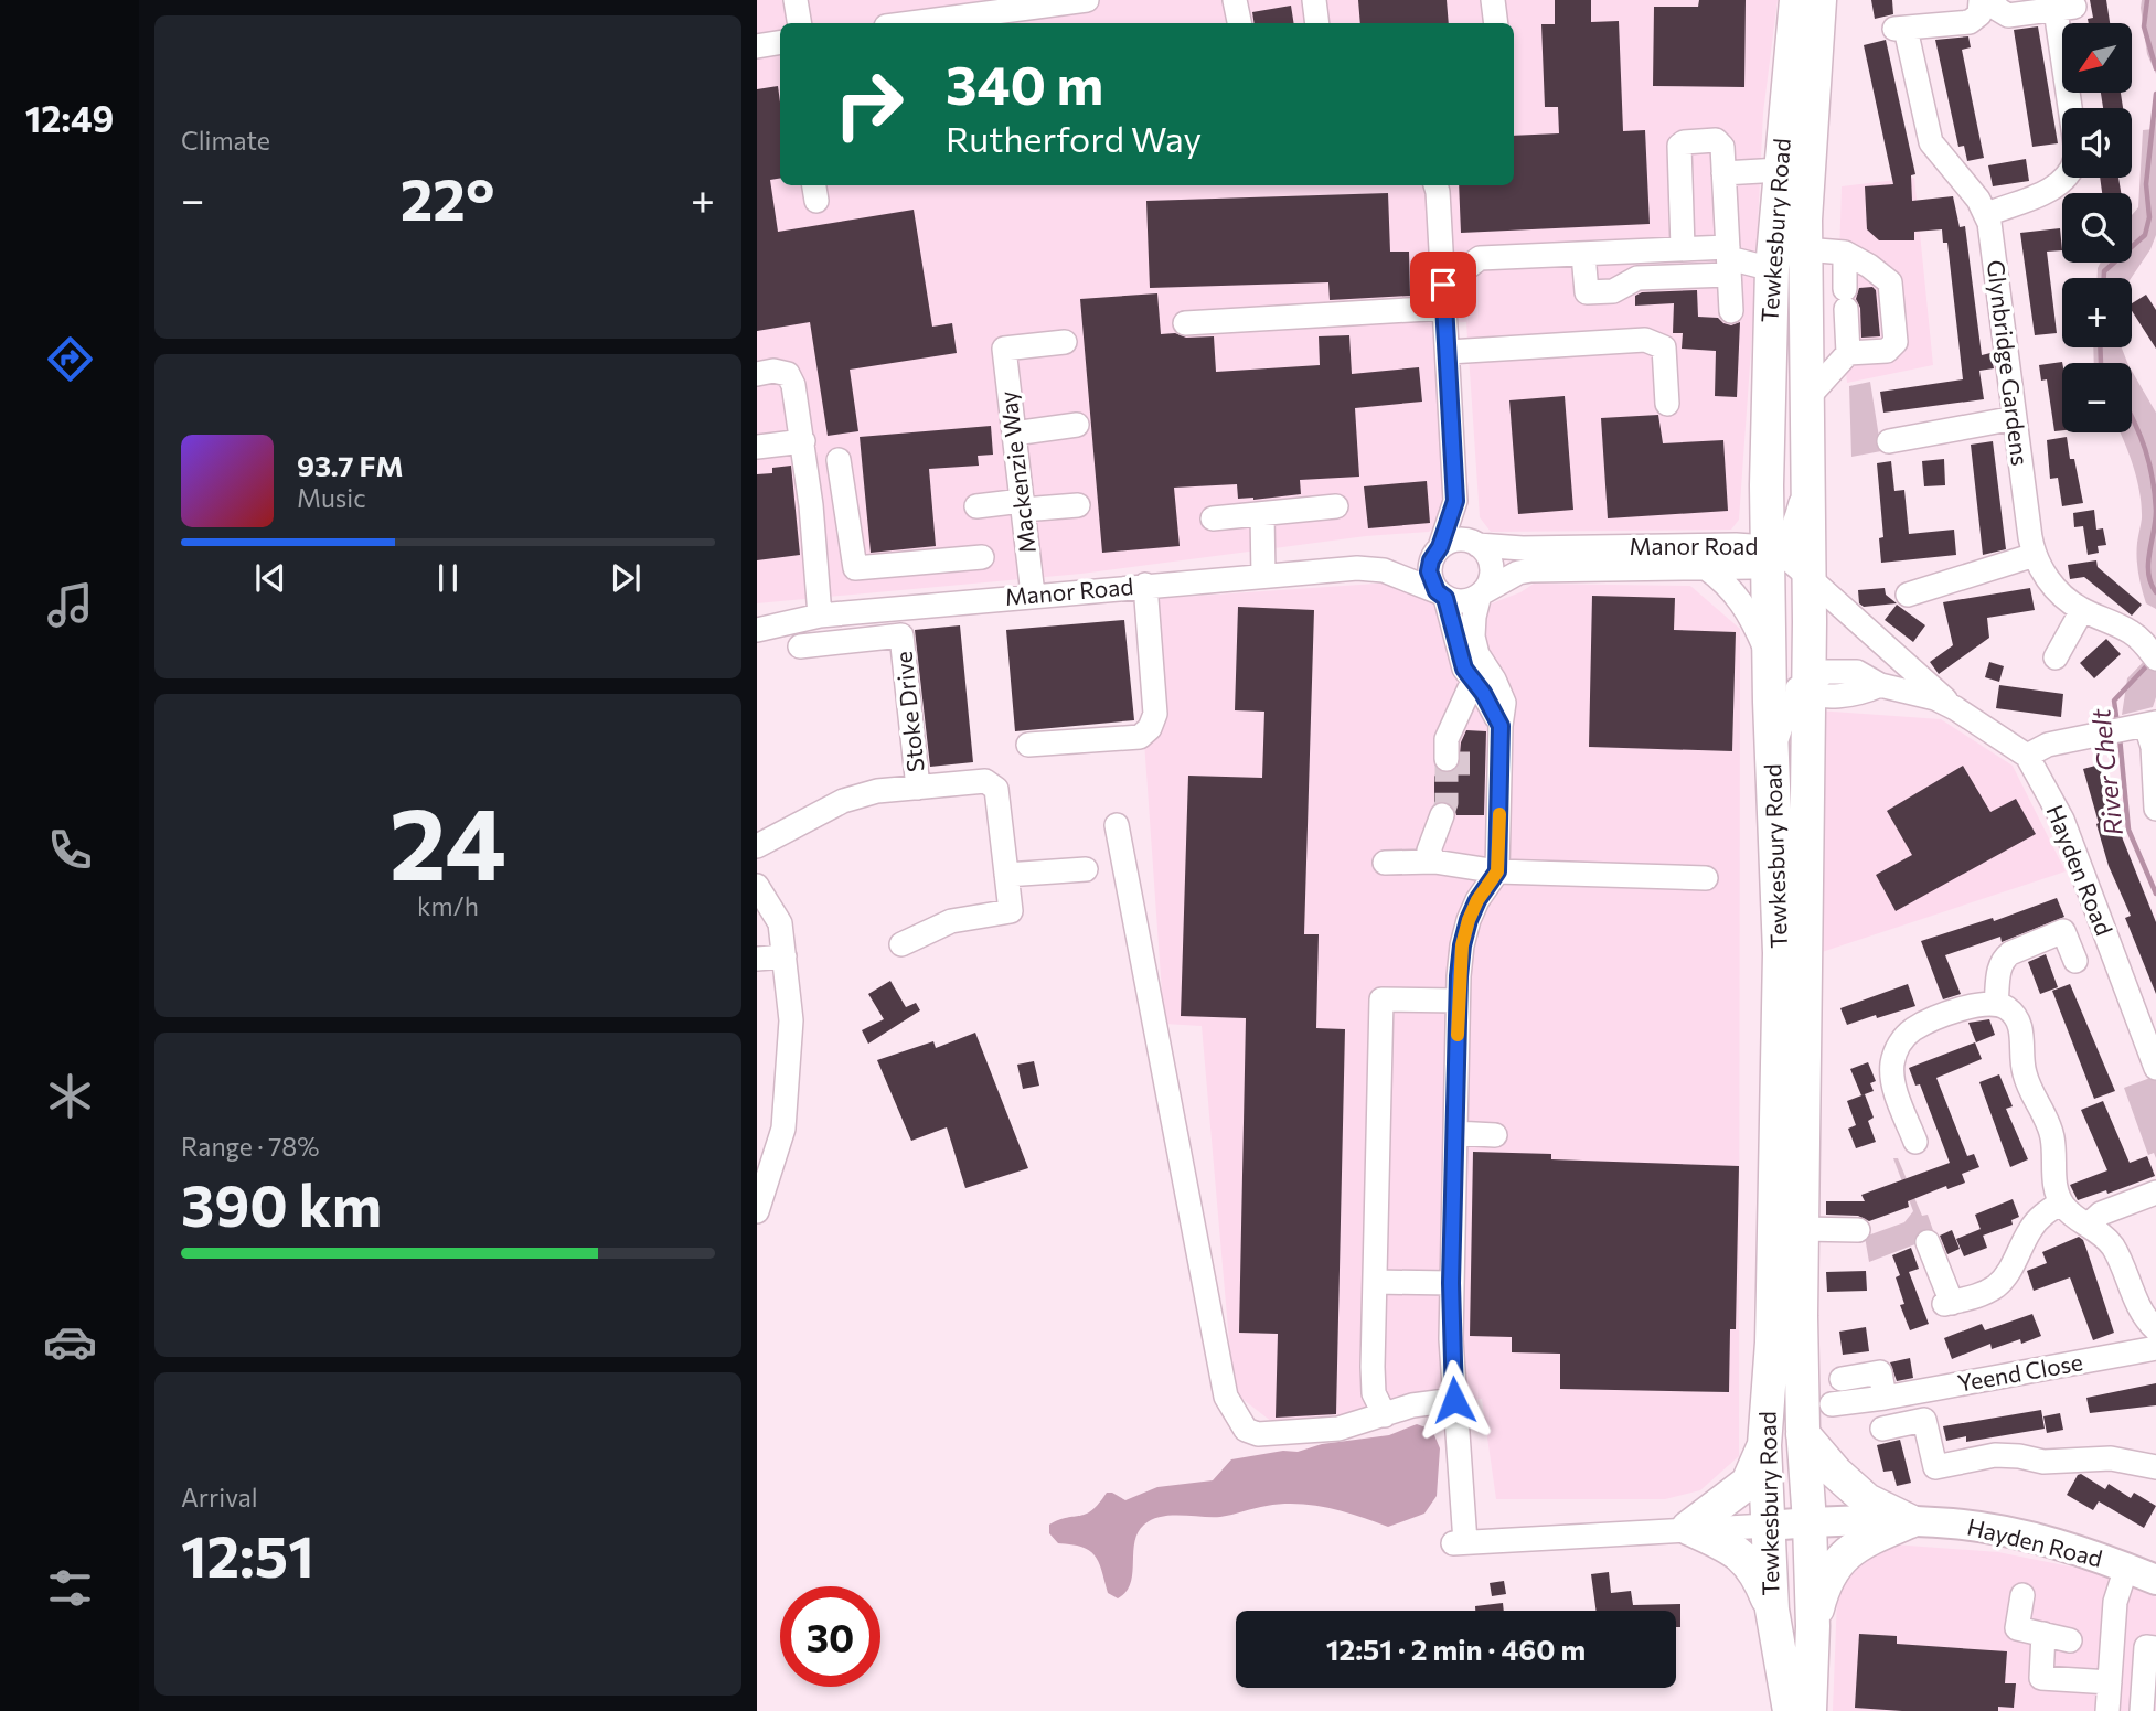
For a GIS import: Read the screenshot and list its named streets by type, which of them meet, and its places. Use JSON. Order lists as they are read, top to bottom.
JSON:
{
  "streets": {
    "highway": ["Tewkesbury Road"],
    "main road": ["Hayden Road"],
    "street": [
      "Glynbridge Gardens",
      "Mackenzie Way",
      "Manor Road",
      "Stoke Drive",
      "Yeend Close"
    ]
  },
  "crossings": [
    ["Tewkesbury Road", "Manor Road"],
    ["Tewkesbury Road", "Hayden Road"],
    ["Mackenzie Way", "Manor Road"],
    ["Manor Road", "Hayden Road"]
  ],
  "water": ["River Chelt"],
  "north": "bottom left",
  "page": {
    "tabs": "12:49",
    "tile": [
      "Climate",
      ["24", "km/h"],
      ["Range · 78%", "390 km"],
      ["Arrival", "12:51"]
    ],
    "map_buttons": ["+", "−"],
    "turn": ["340 m", "Rutherford Way"],
    "heat": ["−", "22°", "+"],
    "song": ["93.7 FM", "Music"],
    "limit": "30",
    "trip": "12:51 · 2 min · 460 m"
  }
}
